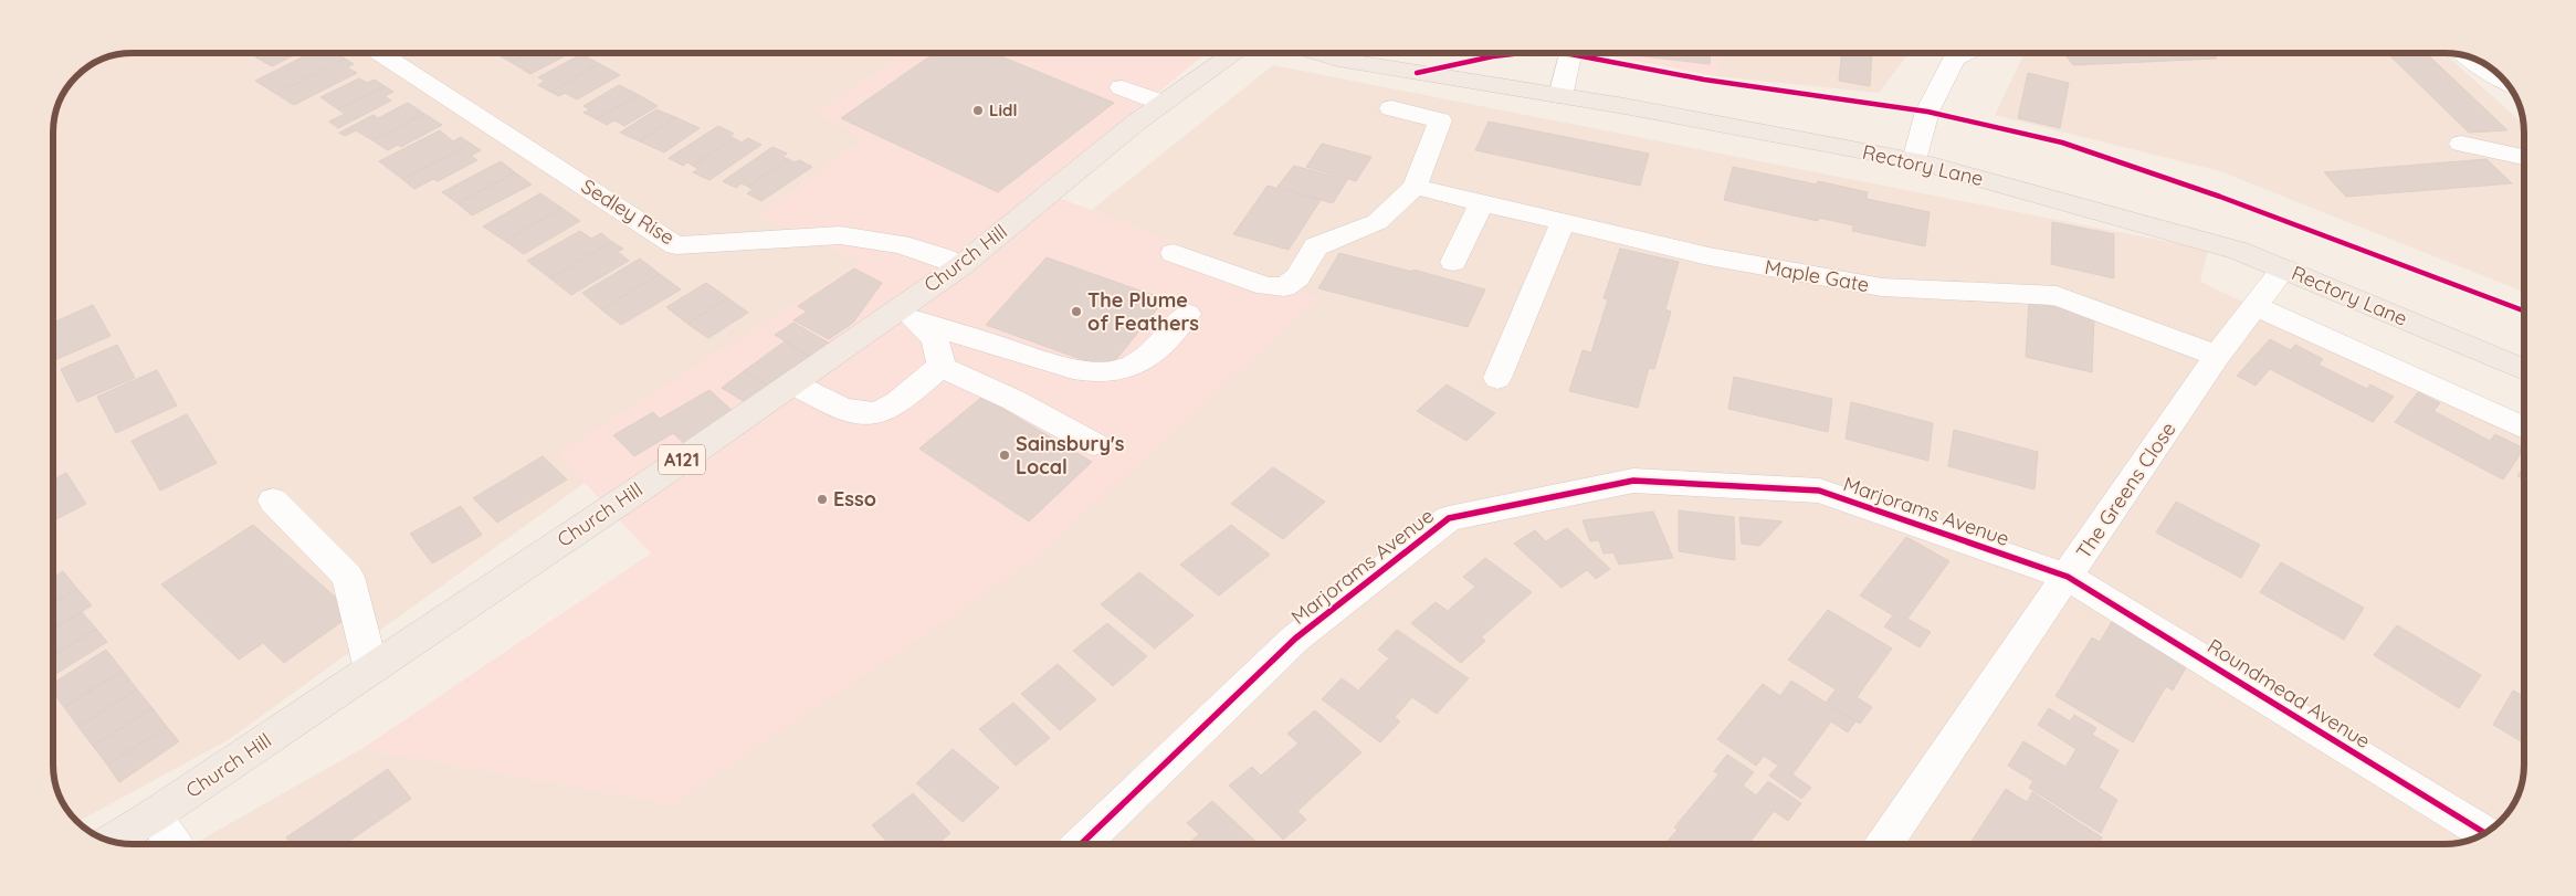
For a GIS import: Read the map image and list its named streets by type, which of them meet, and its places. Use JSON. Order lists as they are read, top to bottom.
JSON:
{
  "streets": {
    "main road": ["Rectory Lane", "Church Hill", "A121"],
    "street": [
      "Sedley Rise",
      "Maple Gate",
      "The Greens Close",
      "Marjorams Avenue",
      "Roundmead Avenue"
    ]
  },
  "crossings": [
    ["Rectory Lane", "The Greens Close"],
    ["Sedley Rise", "Church Hill"],
    ["Maple Gate", "The Greens Close"],
    ["The Greens Close", "Marjorams Avenue"],
    ["The Greens Close", "Roundmead Avenue"],
    ["Marjorams Avenue", "Roundmead Avenue"]
  ],
  "places": [
    "Lidl",
    "The Plume of Feathers",
    "Sainsbury's Local",
    "Esso"
  ]
}
